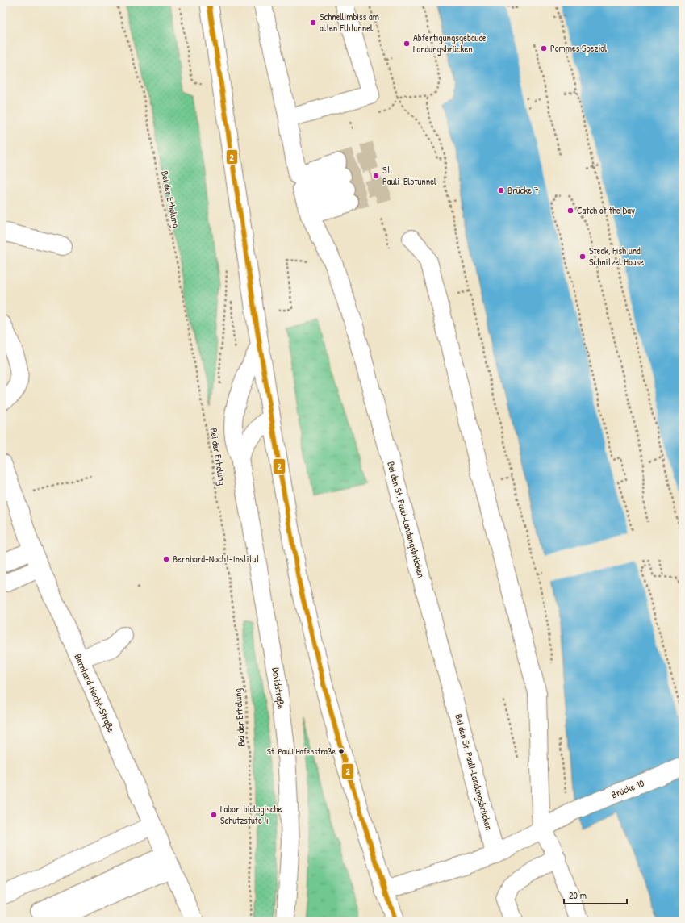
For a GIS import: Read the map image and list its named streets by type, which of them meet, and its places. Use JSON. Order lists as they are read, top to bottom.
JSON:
{
  "streets": {
    "street": [
      "Bei den St. Pauli-Landungsbrücken",
      "Davidstraße",
      "Bernhard-Nocht-Straße",
      "Brücke 10"
    ],
    "path": ["Bei der Erholung"]
  },
  "places": [
    "Schnellimbiss am alten Elbtunnel",
    "Abfertigungsgebäude Landungsbrücken",
    "Pommes Spezial",
    "St. Pauli-Elbtunnel",
    "Brücke 7",
    "Catch of the Day",
    "Steak, Fish und Schnitzel House",
    "Bernhard-Nocht-Institut",
    "St. Pauli Hafenstraße",
    "Labor, biologische Schutzstufe 4"
  ],
  "lines": ["transit line 2"],
  "scale_bar": "20 m"
}
